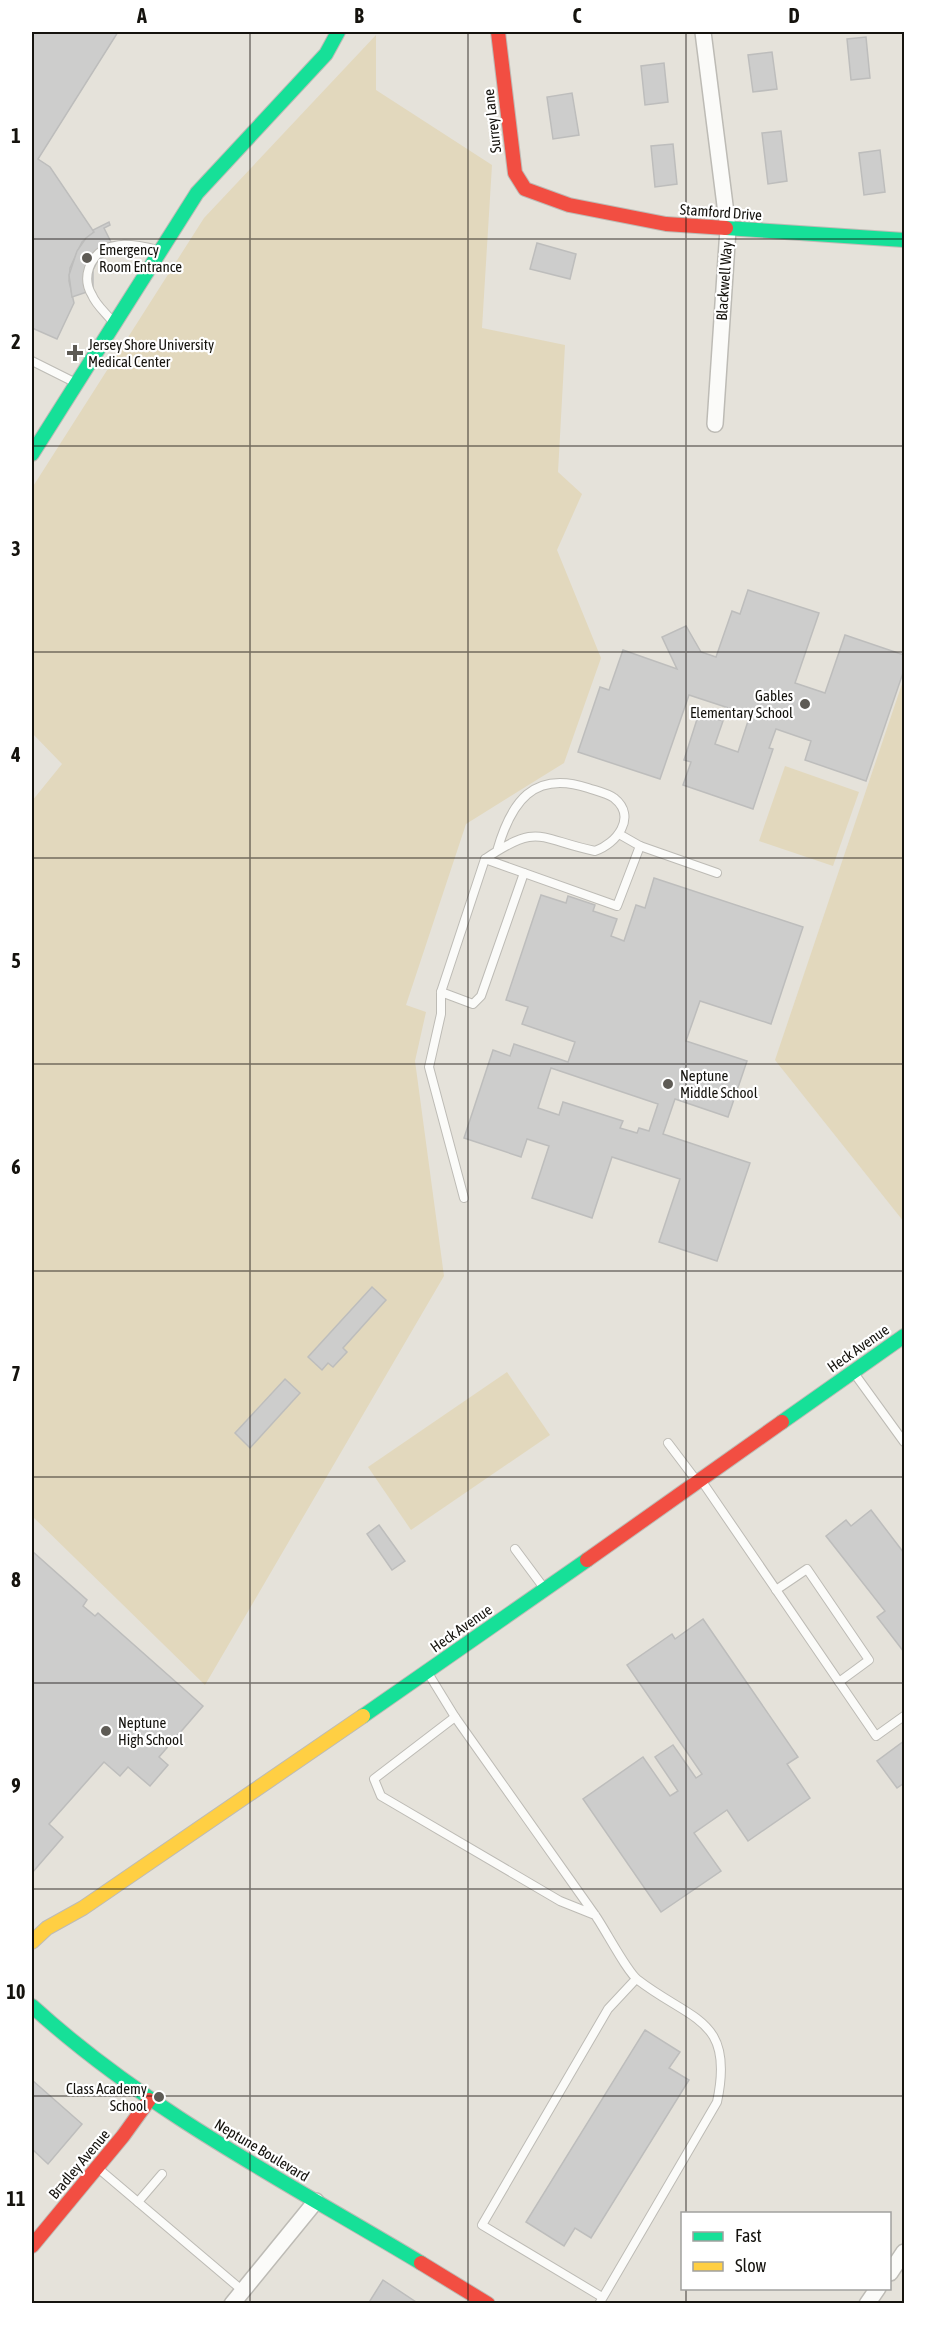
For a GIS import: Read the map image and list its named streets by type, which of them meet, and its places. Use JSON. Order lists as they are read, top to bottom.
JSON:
{
  "streets": {
    "street": [
      "Surrey Lane",
      "Stamford Drive",
      "Blackwell Way",
      "Heck Avenue",
      "Neptune Boulevard",
      "Bradley Avenue"
    ]
  },
  "crossings": [
    ["Surrey Lane", "Stamford Drive"],
    ["Stamford Drive", "Blackwell Way"],
    ["Neptune Boulevard", "Bradley Avenue"]
  ],
  "places": {
    "other": [
      "Emergency Room Entrance",
      "Gables Elementary School",
      "Neptune Middle School",
      "Neptune High School",
      "Class Academy School"
    ],
    "health": ["Jersey Shore University Medical Center"]
  },
  "legend": ["Fast", "Slow"],
  "grid": {
    "columns": [
      "A",
      "B",
      "C",
      "D"
    ],
    "rows": [
      "1",
      "2",
      "3",
      "4",
      "5",
      "6",
      "7",
      "8",
      "9",
      "10",
      "11"
    ]
  }
}
